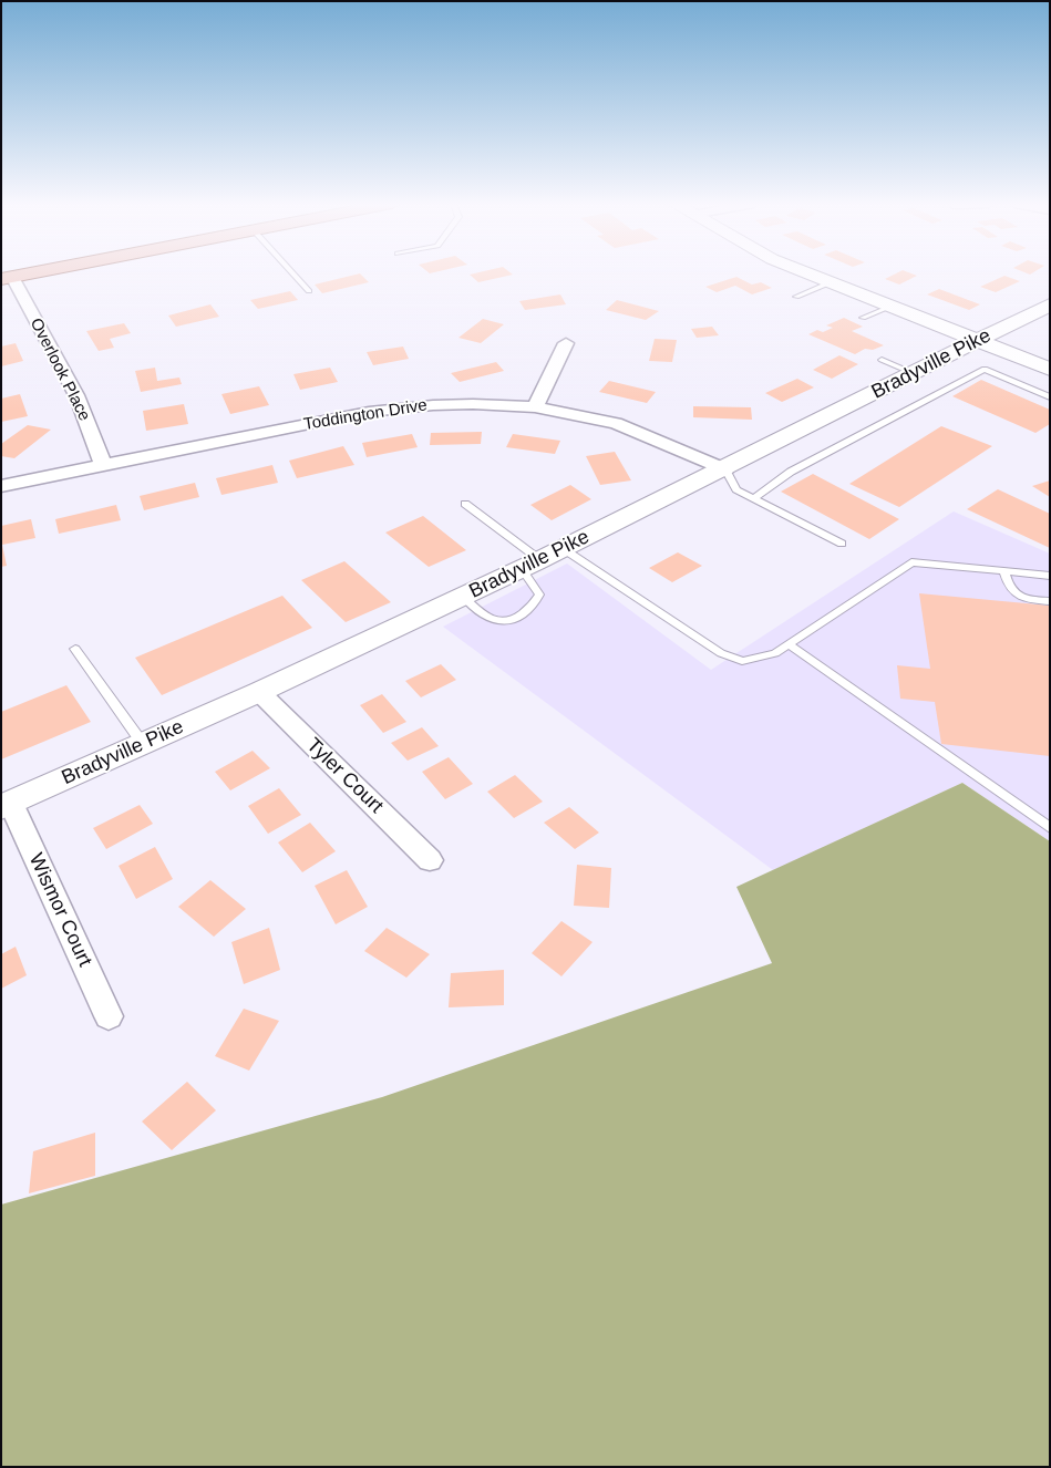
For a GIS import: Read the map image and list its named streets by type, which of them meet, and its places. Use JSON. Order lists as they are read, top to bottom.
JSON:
{
  "streets": {
    "main road": ["Bradyville Pike"],
    "street": [
      "Overlook Place",
      "Toddington Drive",
      "Tyler Court",
      "Wismor Court"
    ]
  },
  "crossings": [
    ["Bradyville Pike", "Toddington Drive"],
    ["Bradyville Pike", "Tyler Court"],
    ["Bradyville Pike", "Wismor Court"],
    ["Overlook Place", "Toddington Drive"]
  ]
}
